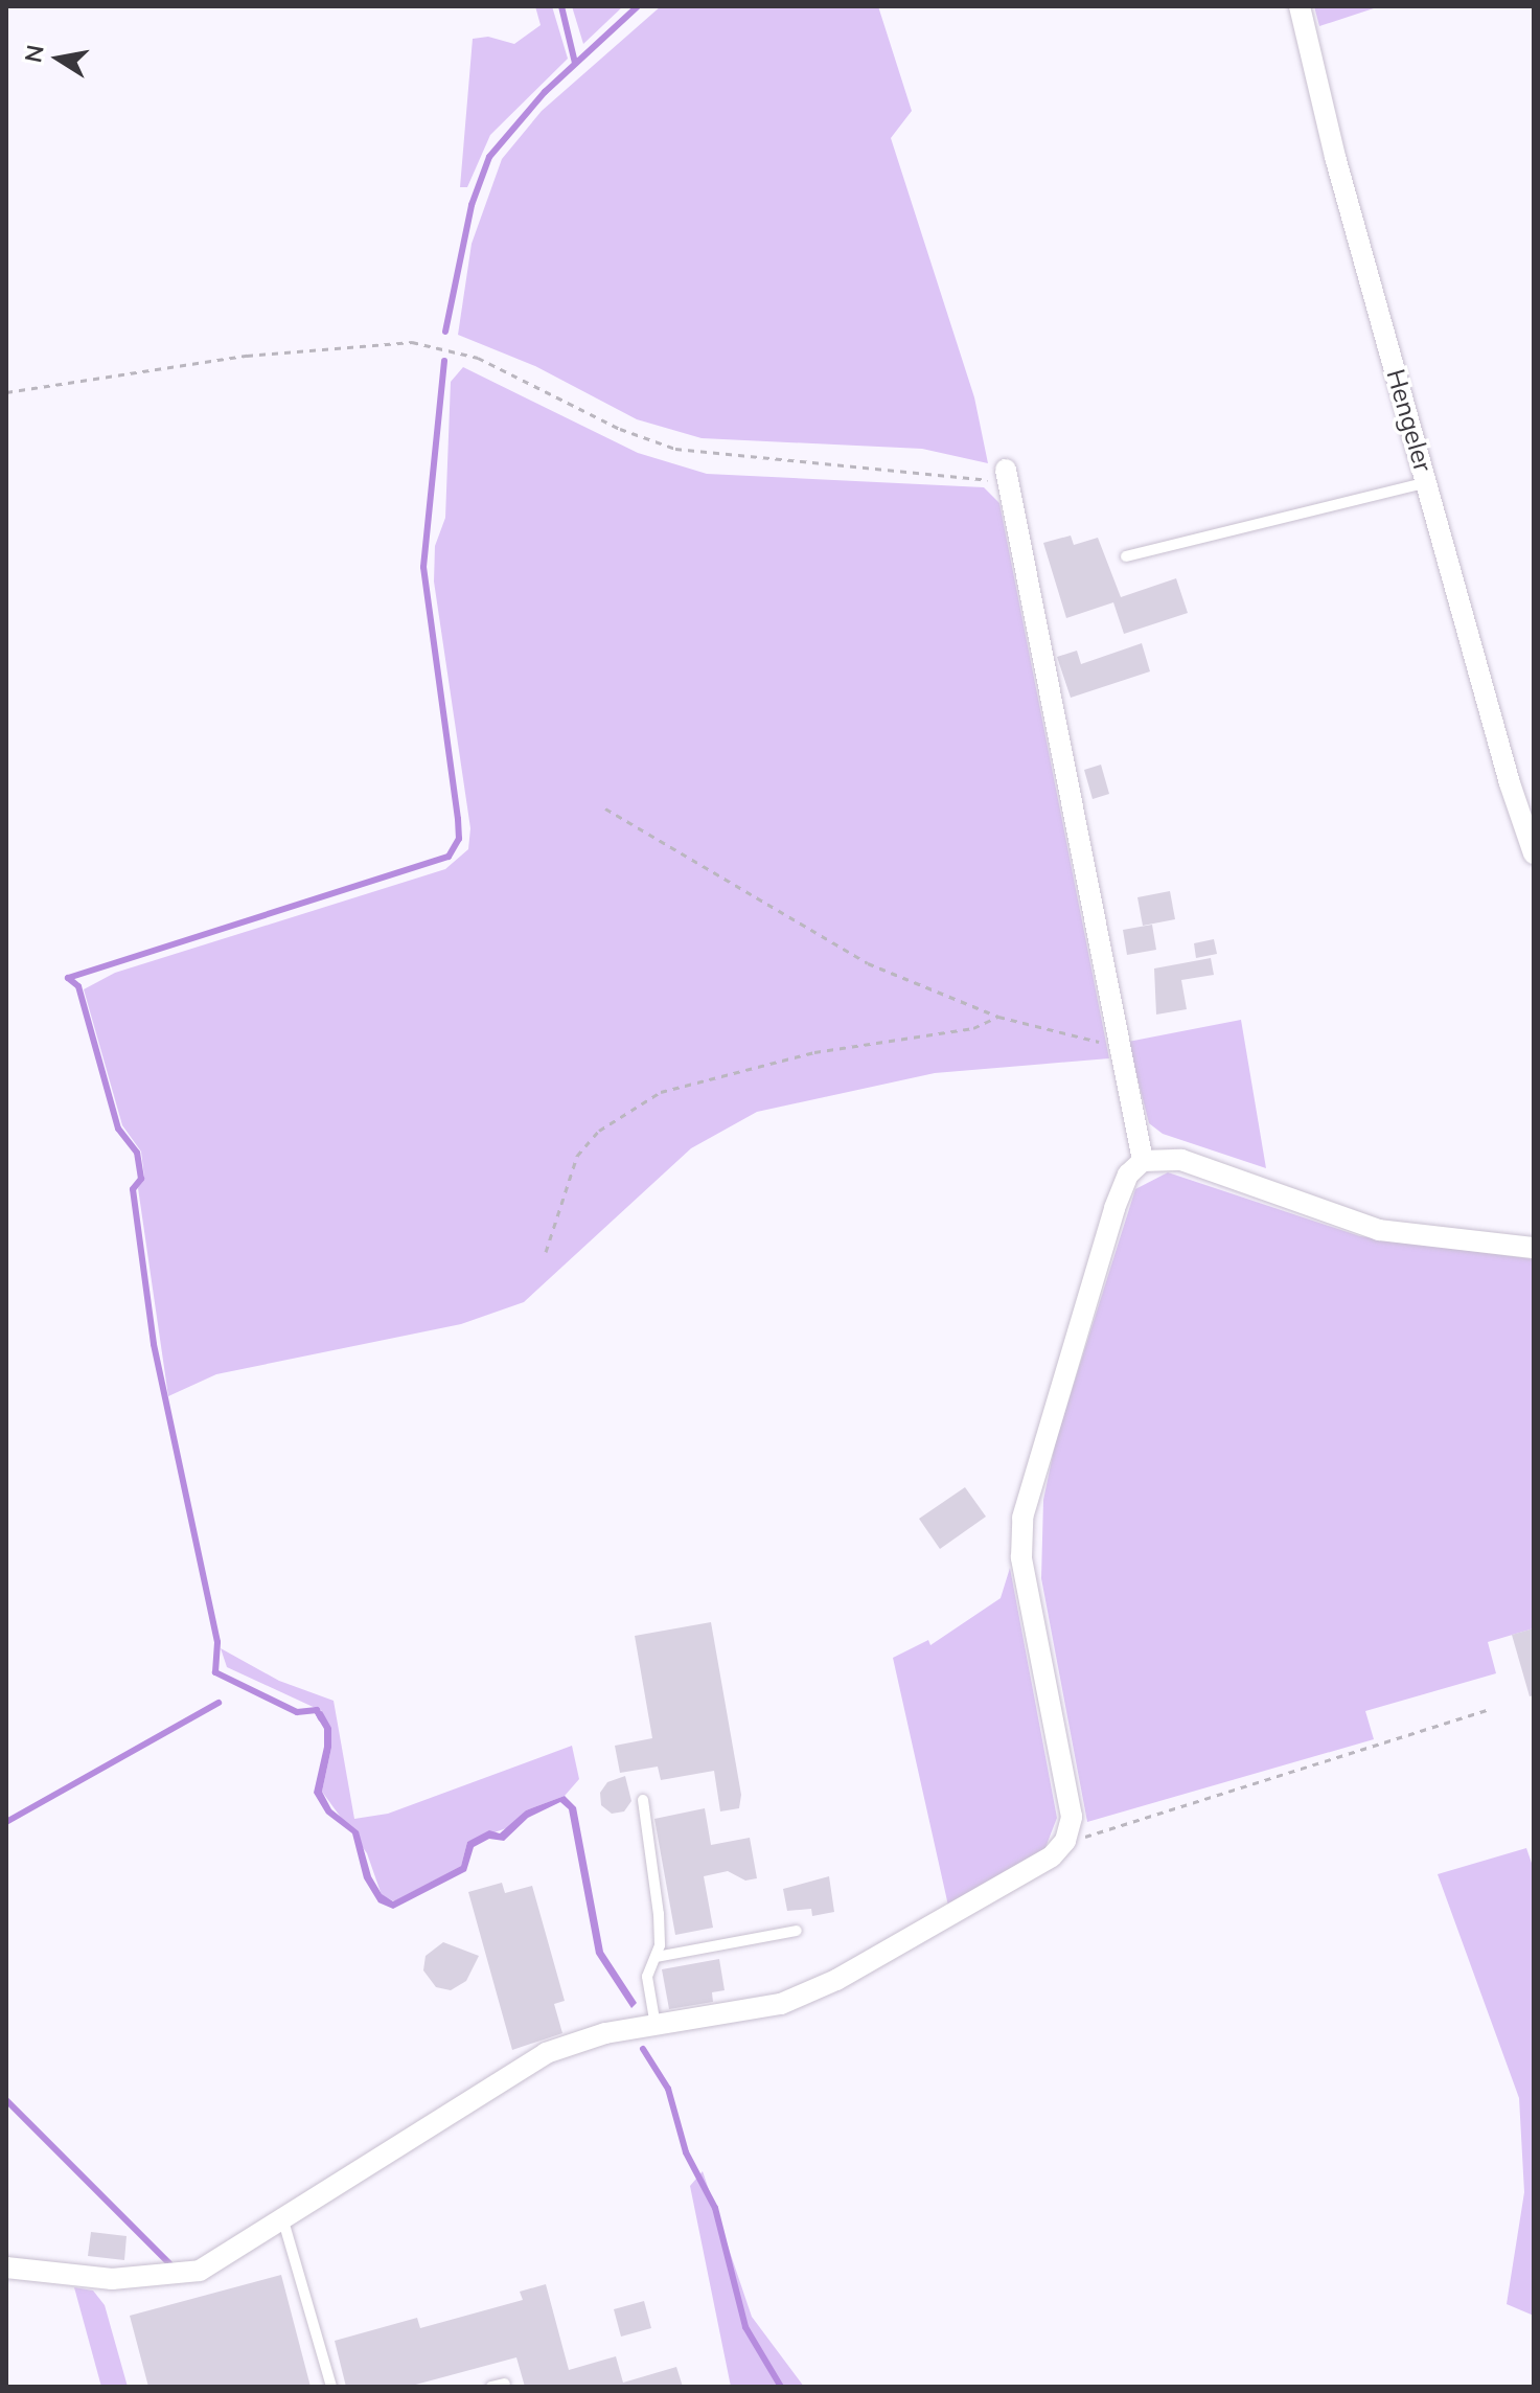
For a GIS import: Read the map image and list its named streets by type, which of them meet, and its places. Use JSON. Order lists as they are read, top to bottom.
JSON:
{
  "streets": {
    "street": ["Hengeler"]
  },
  "north": "left"
}
